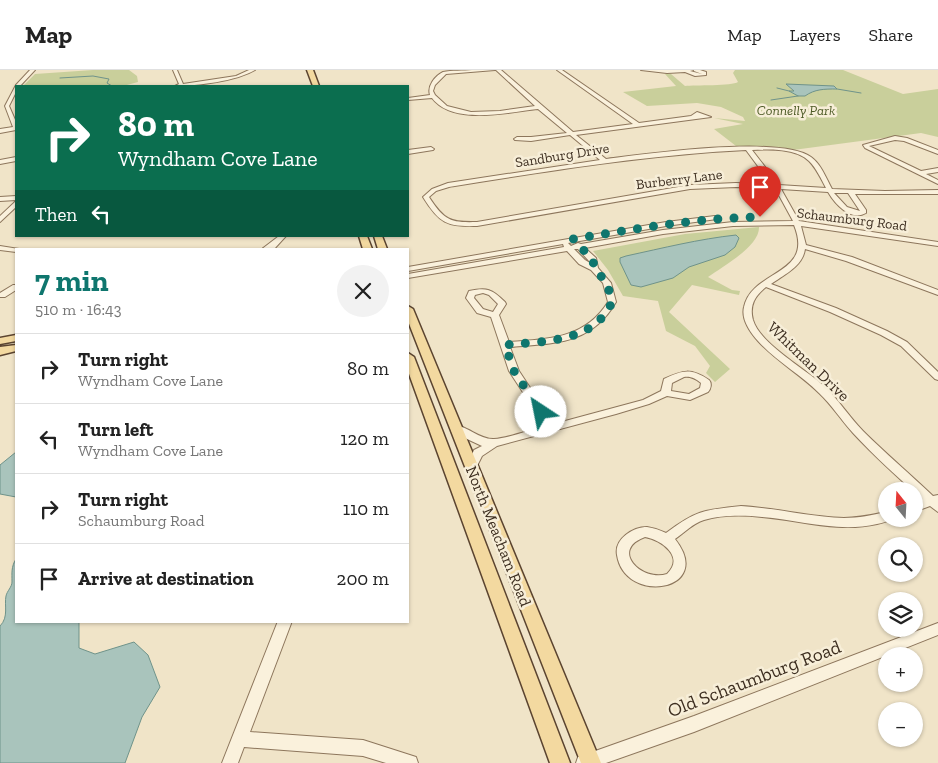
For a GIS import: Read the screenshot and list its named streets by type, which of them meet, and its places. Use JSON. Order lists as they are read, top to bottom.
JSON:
{
  "streets": {
    "main road": ["North Meacham Road"],
    "street": [
      "Sandburg Drive",
      "Burberry Lane",
      "Schaumburg Road",
      "Whitman Drive",
      "Old Schaumburg Road"
    ]
  },
  "crossings": [
    ["Sandburg Drive", "Burberry Lane"],
    ["North Meacham Road", "Old Schaumburg Road"]
  ],
  "parks": ["Connelly Park"],
  "north": "top",
  "page": {
    "header": "Map",
    "nav": ["Map", "Layers", "Share"],
    "turn": ["80 m", "Wyndham Cove Lane"],
    "then": "Then",
    "heading": ["7 min", "510 m · 16:43"],
    "list": [
      {
        "name": "Turn right",
        "note": "Wyndham Cove Lane",
        "value": "80 m"
      },
      {
        "name": "Turn left",
        "note": "Wyndham Cove Lane",
        "value": "120 m"
      },
      {
        "name": "Turn right",
        "note": "Schaumburg Road",
        "value": "110 m"
      },
      {
        "name": "Arrive at destination",
        "value": "200 m"
      }
    ],
    "map_buttons": ["+", "−"]
  }
}
